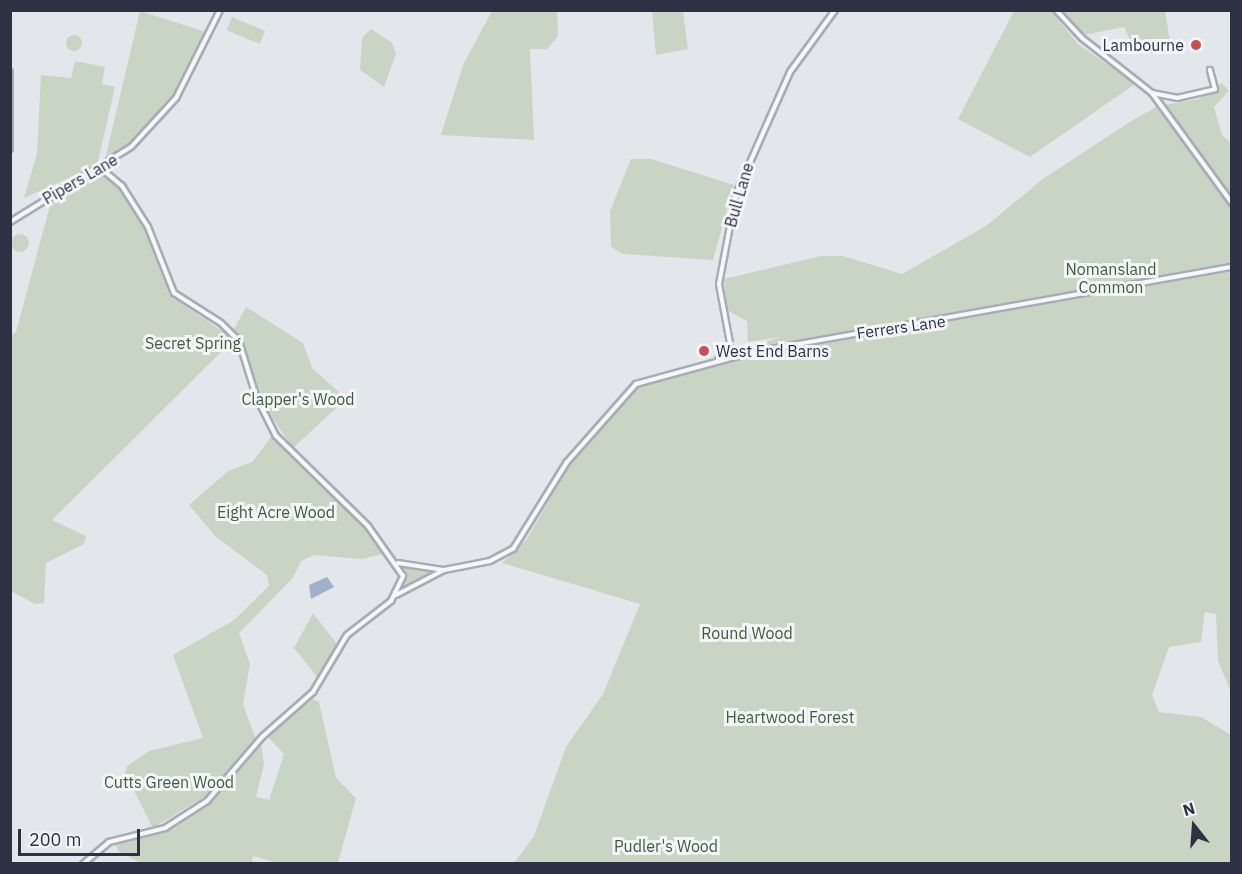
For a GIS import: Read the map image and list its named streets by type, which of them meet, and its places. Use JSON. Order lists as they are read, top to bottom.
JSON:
{
  "streets": {
    "street": ["Pipers Lane", "Bull Lane", "Ferrers Lane"]
  },
  "crossings": [
    ["Bull Lane", "Ferrers Lane"]
  ],
  "parks": [
    "Nomansland Common",
    "Secret Spring",
    "Clapper's Wood",
    "Eight Acre Wood",
    "Round Wood",
    "Heartwood Forest",
    "Cutts Green Wood",
    "Pudler's Wood"
  ],
  "places": ["Lambourne", "West End Barns"],
  "scale_bar": "200 m",
  "north": "top"
}
